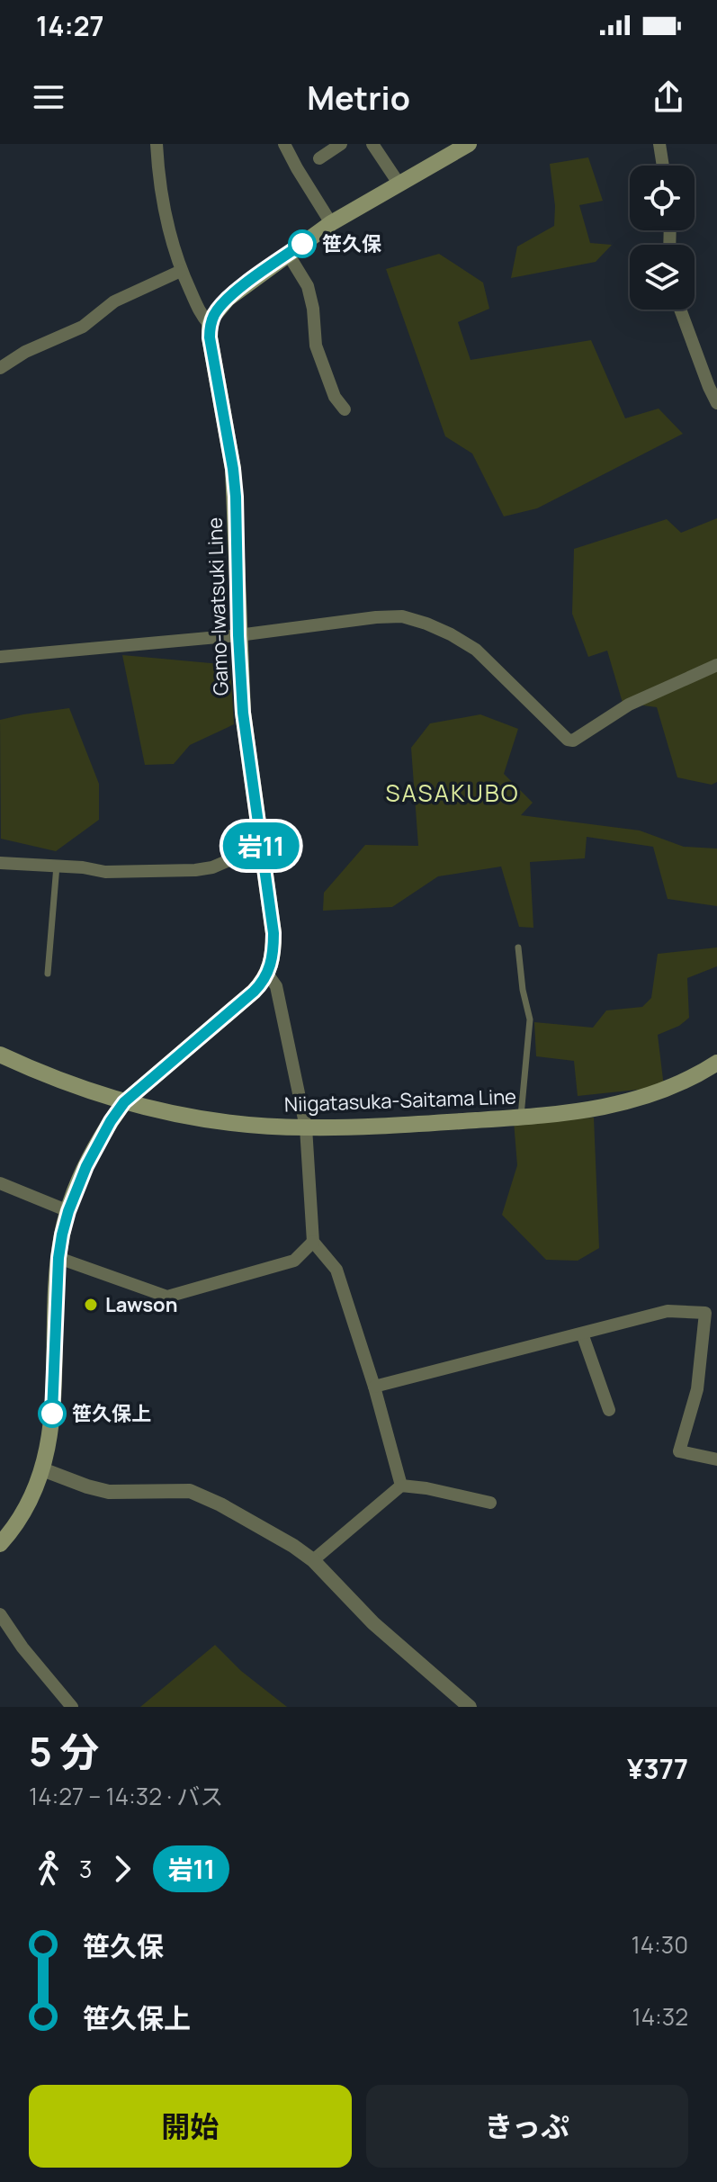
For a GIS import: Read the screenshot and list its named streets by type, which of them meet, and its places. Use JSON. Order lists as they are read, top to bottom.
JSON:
{
  "streets": {
    "main road": ["Gamo-Iwatsuki Line", "Niigatasuka-Saitama Line"]
  },
  "districts": ["SASAKUBO"],
  "places": ["笹久保", "Lawson", "笹久保上"],
  "lines": ["bus line 岩11"],
  "page": {
    "status": "14:27",
    "header": "Metrio",
    "on_map": "岩11",
    "heading": ["5 分", "14:27 – 14:32 · バス", "¥377"],
    "legs": ["3", "岩11"],
    "list": [
      {
        "name": "笹久保",
        "value": "14:30"
      },
      {
        "name": "笹久保上",
        "value": "14:32"
      }
    ],
    "buttons": ["開始", "きっぷ"]
  }
}
